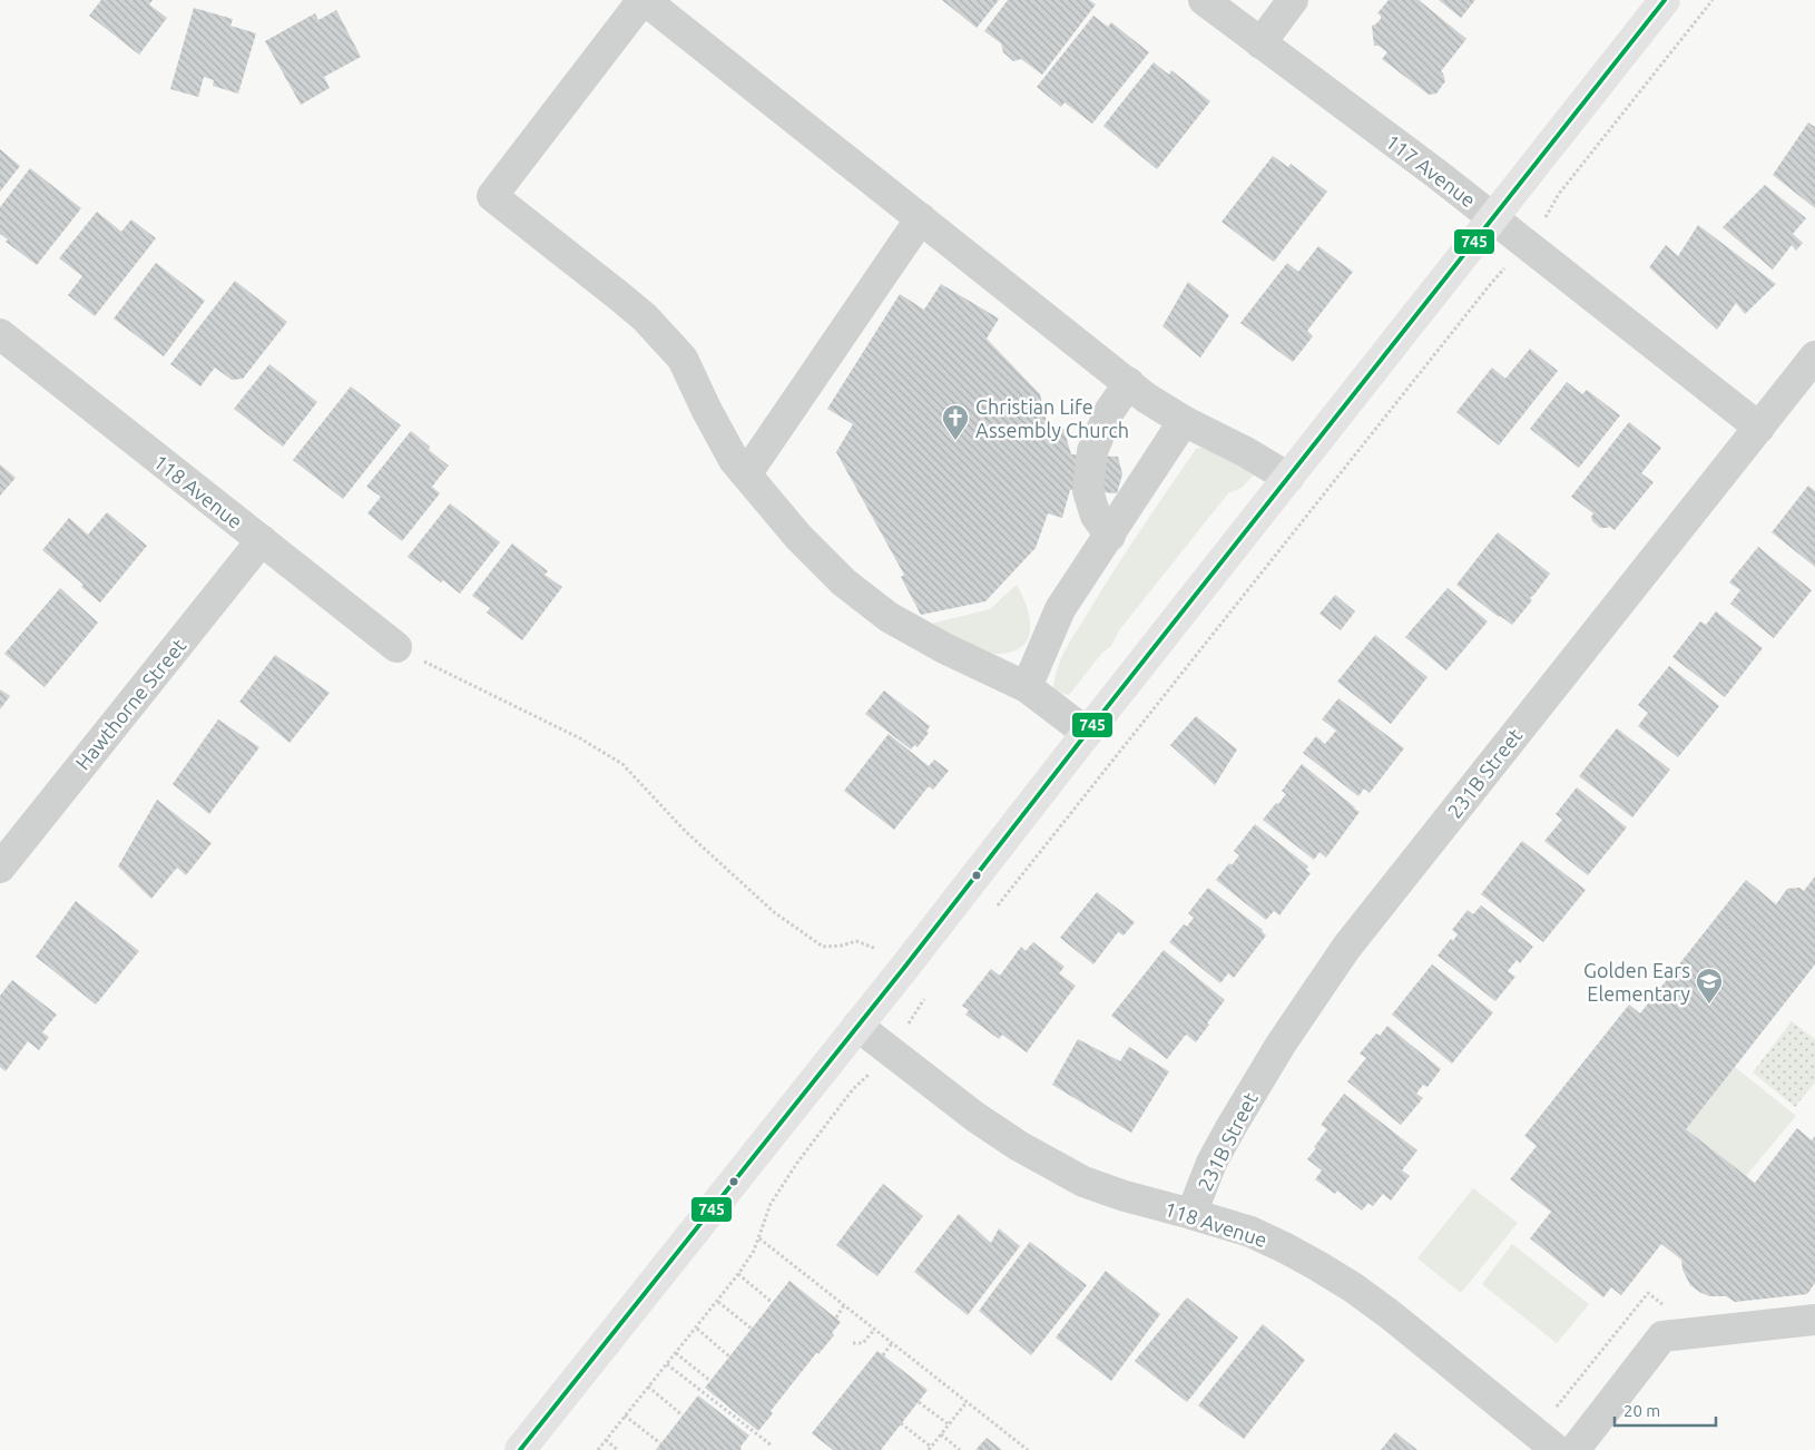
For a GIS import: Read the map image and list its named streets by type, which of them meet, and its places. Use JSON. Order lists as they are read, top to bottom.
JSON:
{
  "streets": {
    "street": [
      "117 Avenue",
      "118 Avenue",
      "Hawthorne Street",
      "231B Street"
    ]
  },
  "crossings": [
    ["117 Avenue", "231B Street"],
    ["118 Avenue", "Hawthorne Street"],
    ["118 Avenue", "231B Street"]
  ],
  "places": {
    "church": ["Christian Life Assembly Church"],
    "school or university": ["Golden Ears Elementary"]
  },
  "lines": ["transit line 745"],
  "scale_bar": "20 m"
}
